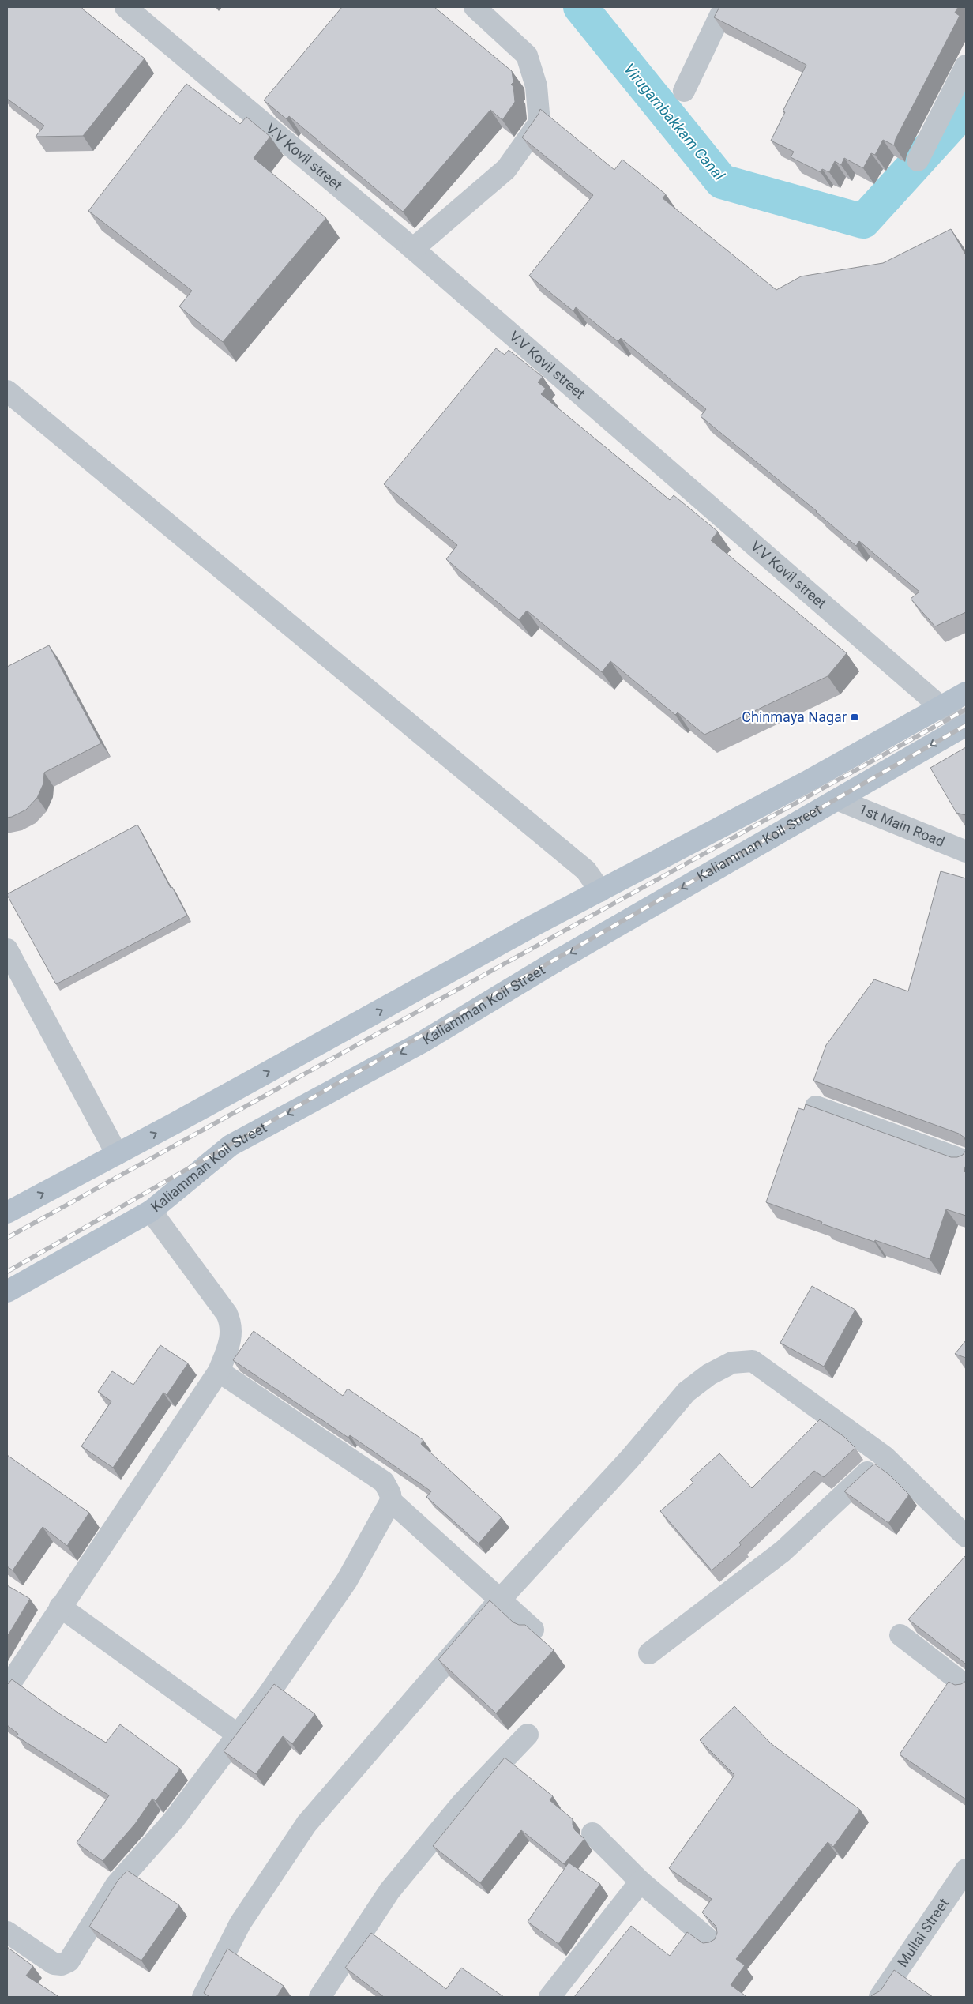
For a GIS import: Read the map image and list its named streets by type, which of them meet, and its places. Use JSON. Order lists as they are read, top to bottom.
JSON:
{
  "streets": {
    "main road": ["Kaliamman Koil Street"],
    "street": ["V.V Kovil street", "1st Main Road", "Mullai Street"]
  },
  "crossings": [
    ["V.V Kovil street", "Kaliamman Koil Street"],
    ["1st Main Road", "Kaliamman Koil Street"]
  ],
  "water": ["Virugambakkam Canal"],
  "places": {
    "transit": ["Chinmaya Nagar"]
  }
}
